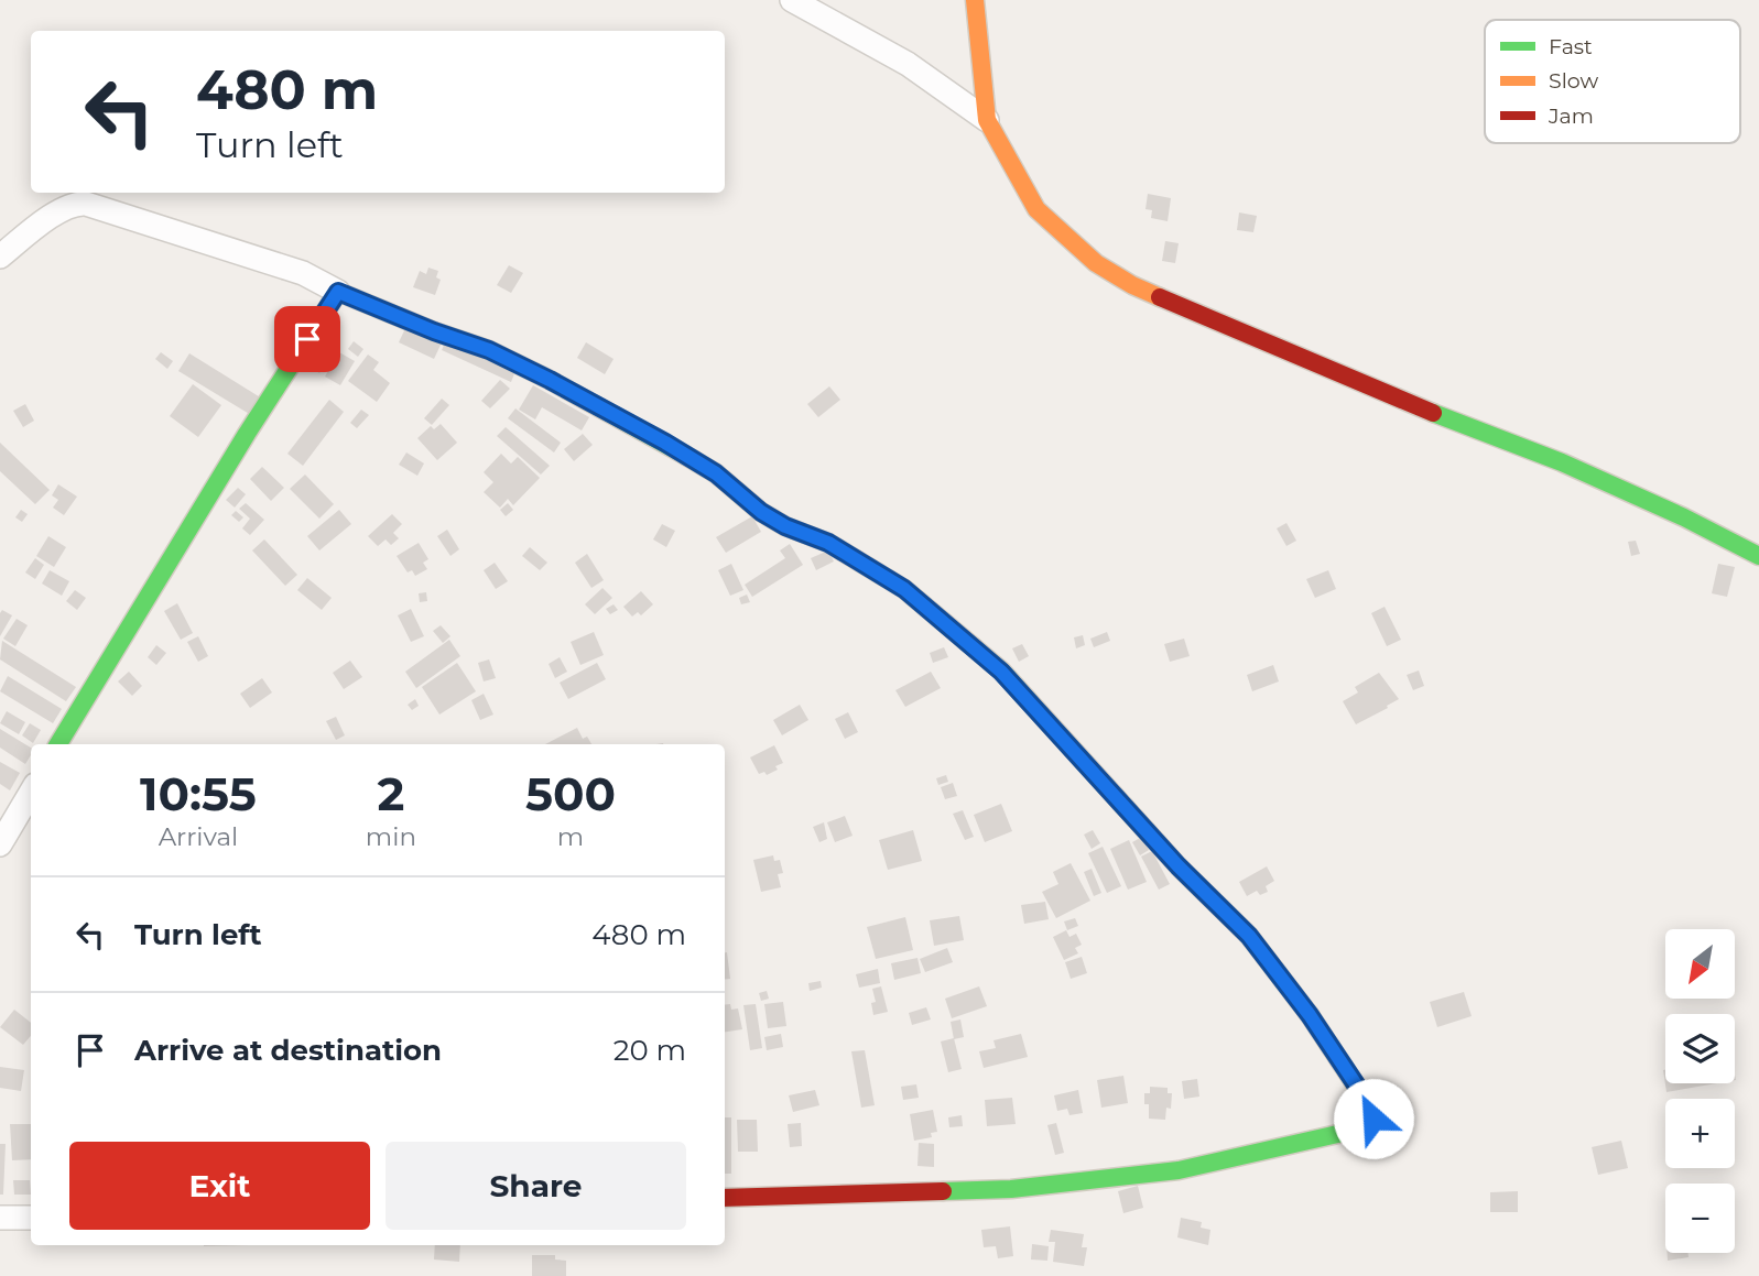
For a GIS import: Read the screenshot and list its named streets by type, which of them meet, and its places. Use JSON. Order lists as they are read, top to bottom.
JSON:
{
  "legend": ["Fast", "Slow", "Jam"],
  "north": "bottom left",
  "page": {
    "turn": ["480 m", "Turn left"],
    "eta": [
      "10:55",
      "Arrival",
      "2",
      "min",
      "500",
      "m"
    ],
    "list": [
      {
        "name": "Turn left",
        "value": "480 m"
      },
      {
        "name": "Arrive at destination",
        "value": "20 m"
      }
    ],
    "map_buttons": ["+", "−"],
    "buttons": ["Exit", "Share"]
  }
}
